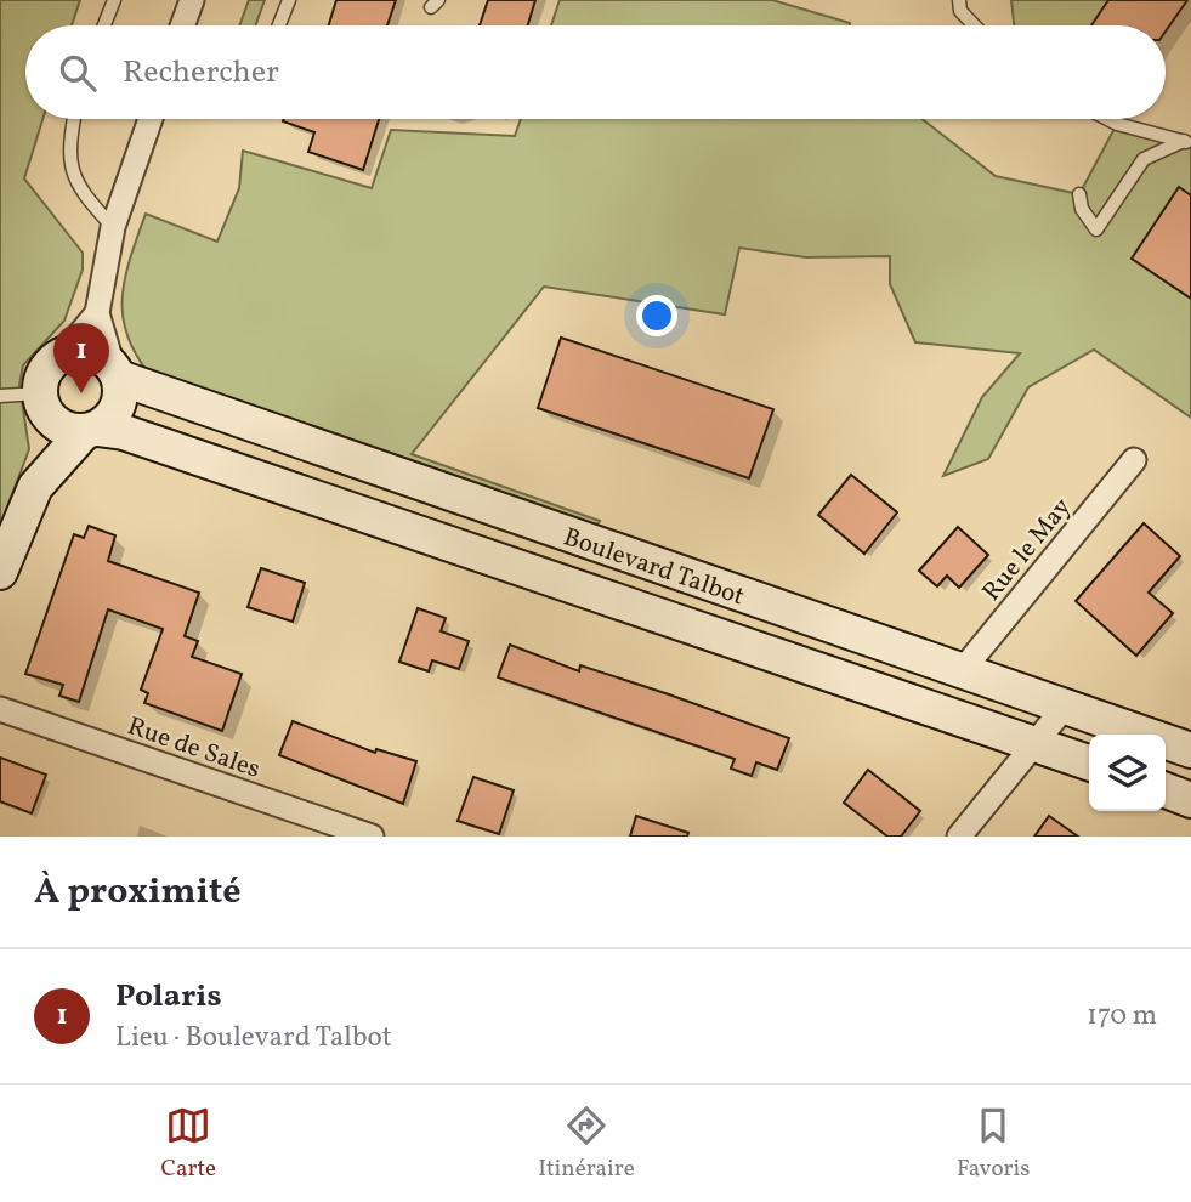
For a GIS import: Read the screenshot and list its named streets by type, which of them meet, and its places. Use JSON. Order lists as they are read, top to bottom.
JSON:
{
  "streets": {
    "main road": ["Boulevard Talbot"],
    "street": ["Rue le May", "Rue de Sales"]
  },
  "crossings": [
    ["Rue le May", "Boulevard Talbot"]
  ],
  "page": {
    "search": "Rechercher",
    "pins": "1",
    "heading": "À proximité",
    "list": [
      {
        "mark": "1",
        "name": "Polaris",
        "note": "Lieu · Boulevard Talbot",
        "value": "170 m"
      }
    ],
    "nav": ["Carte", "Itinéraire", "Favoris"]
  }
}
